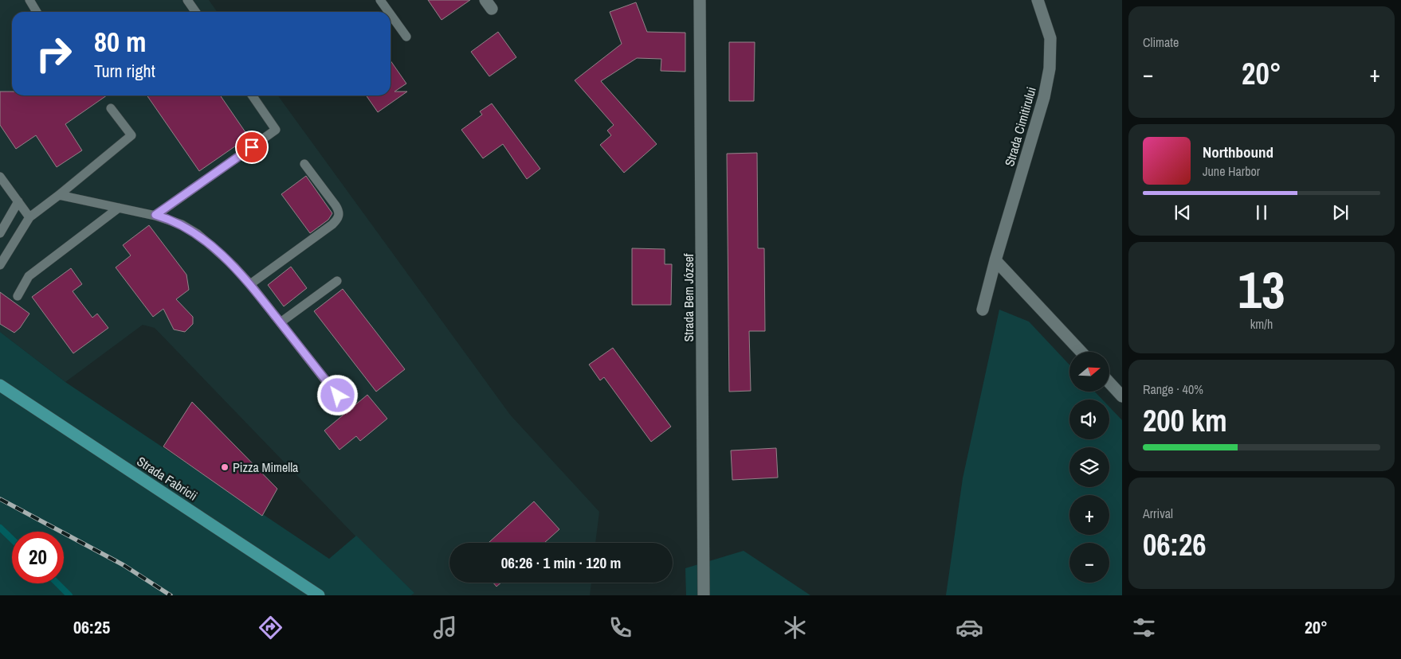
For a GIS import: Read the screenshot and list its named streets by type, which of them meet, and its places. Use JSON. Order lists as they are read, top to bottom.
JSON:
{
  "streets": {
    "highway": ["Strada Fabricii"],
    "main road": ["Strada Cimitirului", "Strada Bem József"]
  },
  "places": ["Pizza Mimella"],
  "north": "right",
  "page": {
    "tile": [
      "Climate",
      ["13", "km/h"],
      ["Range · 40%", "200 km"],
      ["Arrival", "06:26"]
    ],
    "turn": ["80 m", "Turn right"],
    "heat": ["−", "20°", "+"],
    "song": ["Northbound", "June Harbor"],
    "map_buttons": ["+", "−"],
    "limit": "20",
    "trip": "06:26 · 1 min · 120 m",
    "tabs": ["06:25", "20°"]
  }
}
